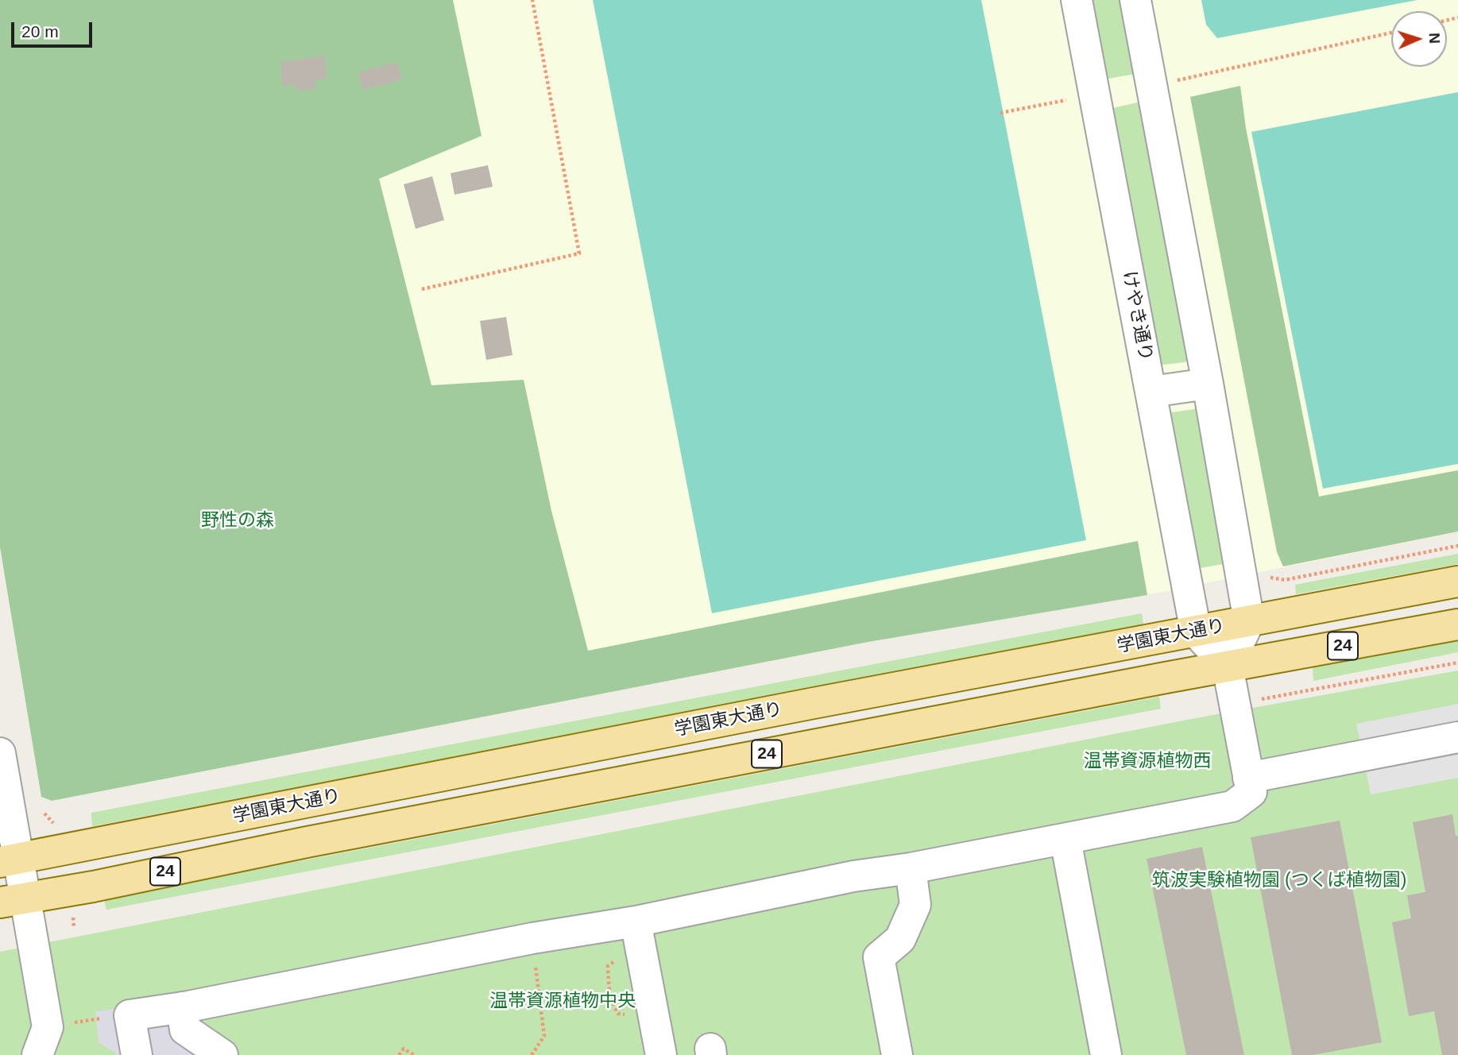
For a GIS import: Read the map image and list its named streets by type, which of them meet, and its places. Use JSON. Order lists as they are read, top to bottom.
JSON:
{
  "streets": {
    "main road": ["学園東大通り", "24"],
    "street": ["けやき通り"]
  },
  "crossings": [
    ["けやき通り", "学園東大通り"]
  ],
  "parks": [
    "野性の森",
    "温帯資源植物西",
    "筑波実験植物園 (つくば植物園)",
    "温帯資源植物中央"
  ],
  "scale_bar": "20 m",
  "north": "right"
}
